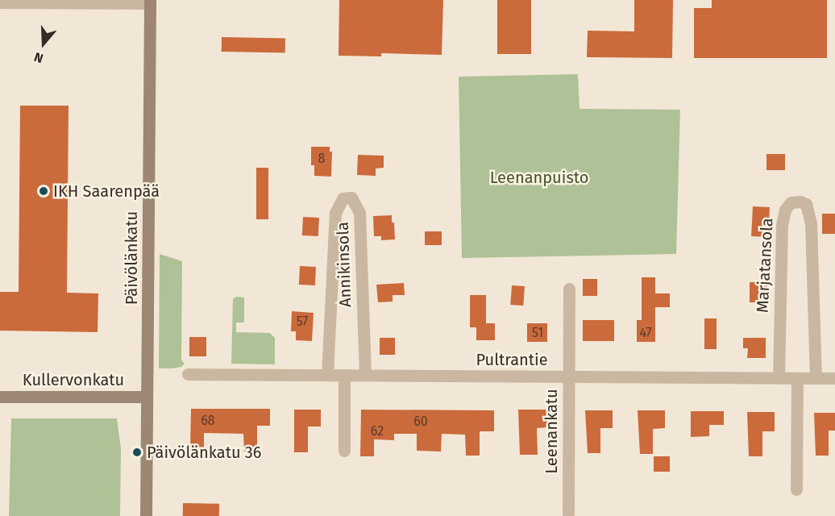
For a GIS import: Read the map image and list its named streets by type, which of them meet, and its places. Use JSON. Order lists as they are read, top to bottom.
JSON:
{
  "streets": {
    "street": [
      "Päivölänkatu",
      "Annikinsola",
      "Marjatansola",
      "Pultrantie",
      "Kullervonkatu",
      "Leenankatu"
    ]
  },
  "crossings": [
    ["Päivölänkatu", "Kullervonkatu"],
    ["Annikinsola", "Pultrantie"],
    ["Marjatansola", "Pultrantie"],
    ["Pultrantie", "Leenankatu"]
  ],
  "parks": ["Leenanpuisto"],
  "places": ["IKH Saarenpää", "Päivölänkatu 36"],
  "house_numbers": [
    "8",
    "57",
    "51",
    "47",
    "68",
    "60",
    "62"
  ],
  "north": "bottom"
}
